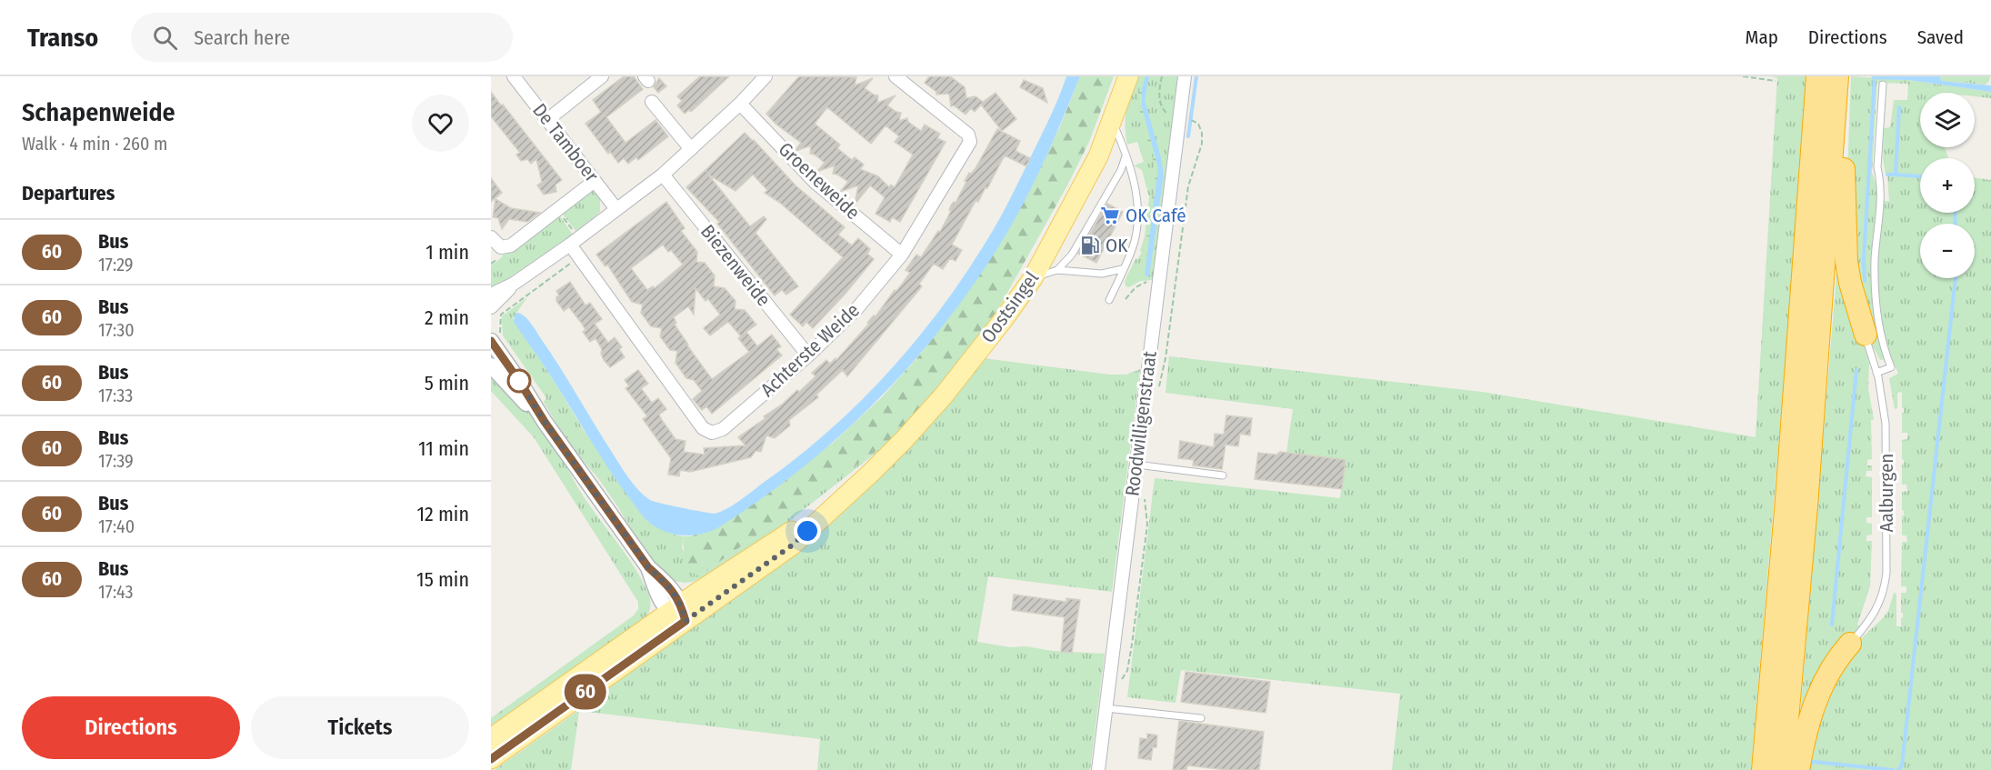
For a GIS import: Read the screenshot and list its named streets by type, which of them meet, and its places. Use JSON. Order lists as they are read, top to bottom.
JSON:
{
  "streets": {
    "main road": ["Oostsingel"],
    "street": [
      "De Tamboer",
      "Groeneweide",
      "Biezenweide",
      "Achterste Weide",
      "Roodwilligenstraat"
    ],
    "lane": ["Aalburgen"]
  },
  "crossings": [
    ["Groeneweide", "Achterste Weide"],
    ["Biezenweide", "Achterste Weide"]
  ],
  "places": {
    "supermarket": ["OK Café"],
    "fuel station": ["OK"]
  },
  "lines": ["bus line 60"],
  "page": {
    "header": "Transo",
    "search": "Search here",
    "nav": ["Map", "Directions", "Saved"],
    "heading": [
      ["Schapenweide", "Walk · 4 min · 260 m"],
      "Departures"
    ],
    "on_map": "60",
    "map_buttons": ["+", "−"],
    "list": [
      {
        "mark": "60",
        "name": "Bus",
        "note": "17:29",
        "value": "1 min"
      },
      {
        "mark": "60",
        "name": "Bus",
        "note": "17:30",
        "value": "2 min"
      },
      {
        "mark": "60",
        "name": "Bus",
        "note": "17:33",
        "value": "5 min"
      },
      {
        "mark": "60",
        "name": "Bus",
        "note": "17:39",
        "value": "11 min"
      },
      {
        "mark": "60",
        "name": "Bus",
        "note": "17:40",
        "value": "12 min"
      },
      {
        "mark": "60",
        "name": "Bus",
        "note": "17:43",
        "value": "15 min"
      }
    ],
    "buttons": ["Directions", "Tickets"]
  }
}
